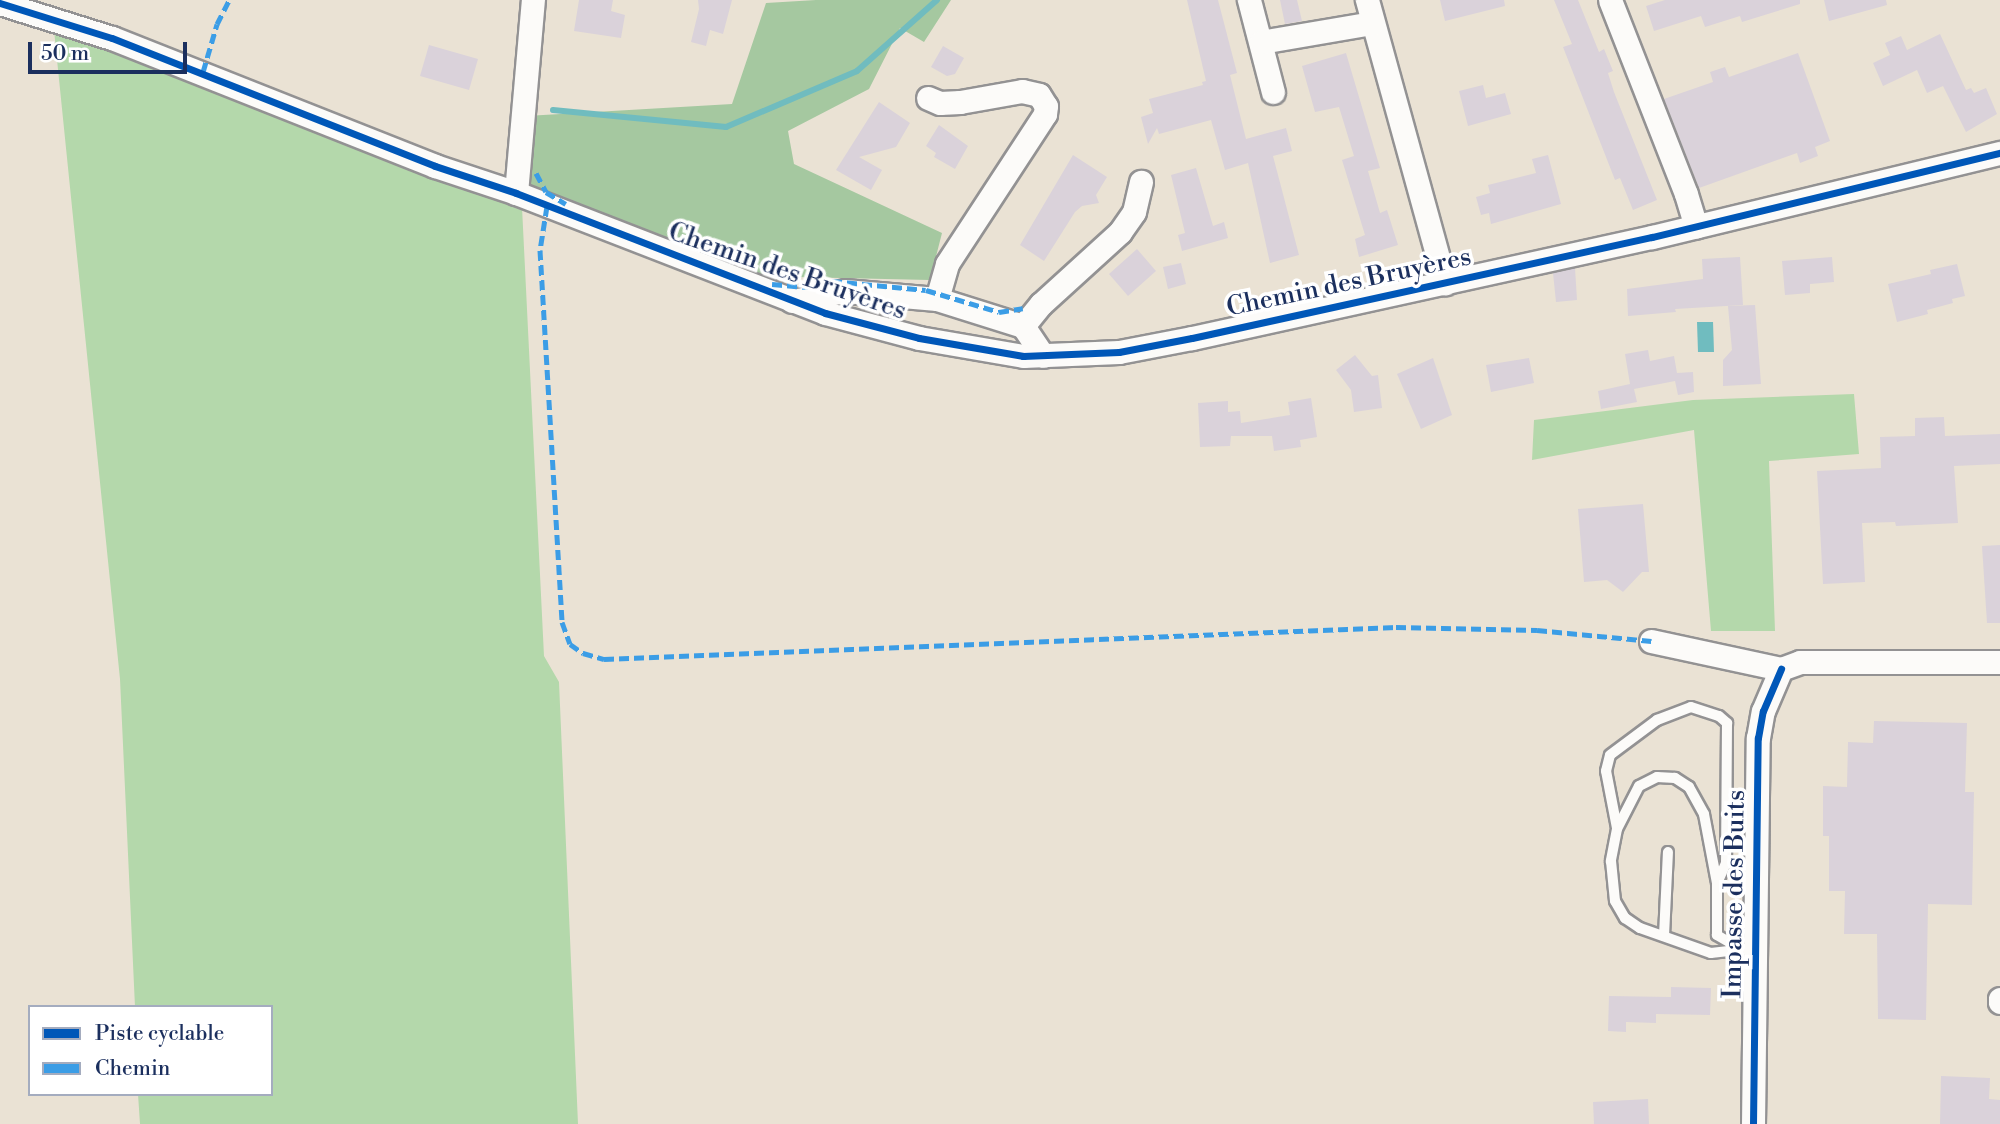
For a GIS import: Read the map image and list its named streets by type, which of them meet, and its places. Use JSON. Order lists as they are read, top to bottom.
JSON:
{
  "streets": {
    "street": ["Chemin des Bruyères", "Impasse des Buits"]
  },
  "legend": ["Piste cyclable", "Chemin"],
  "scale_bar": "50 m"
}
